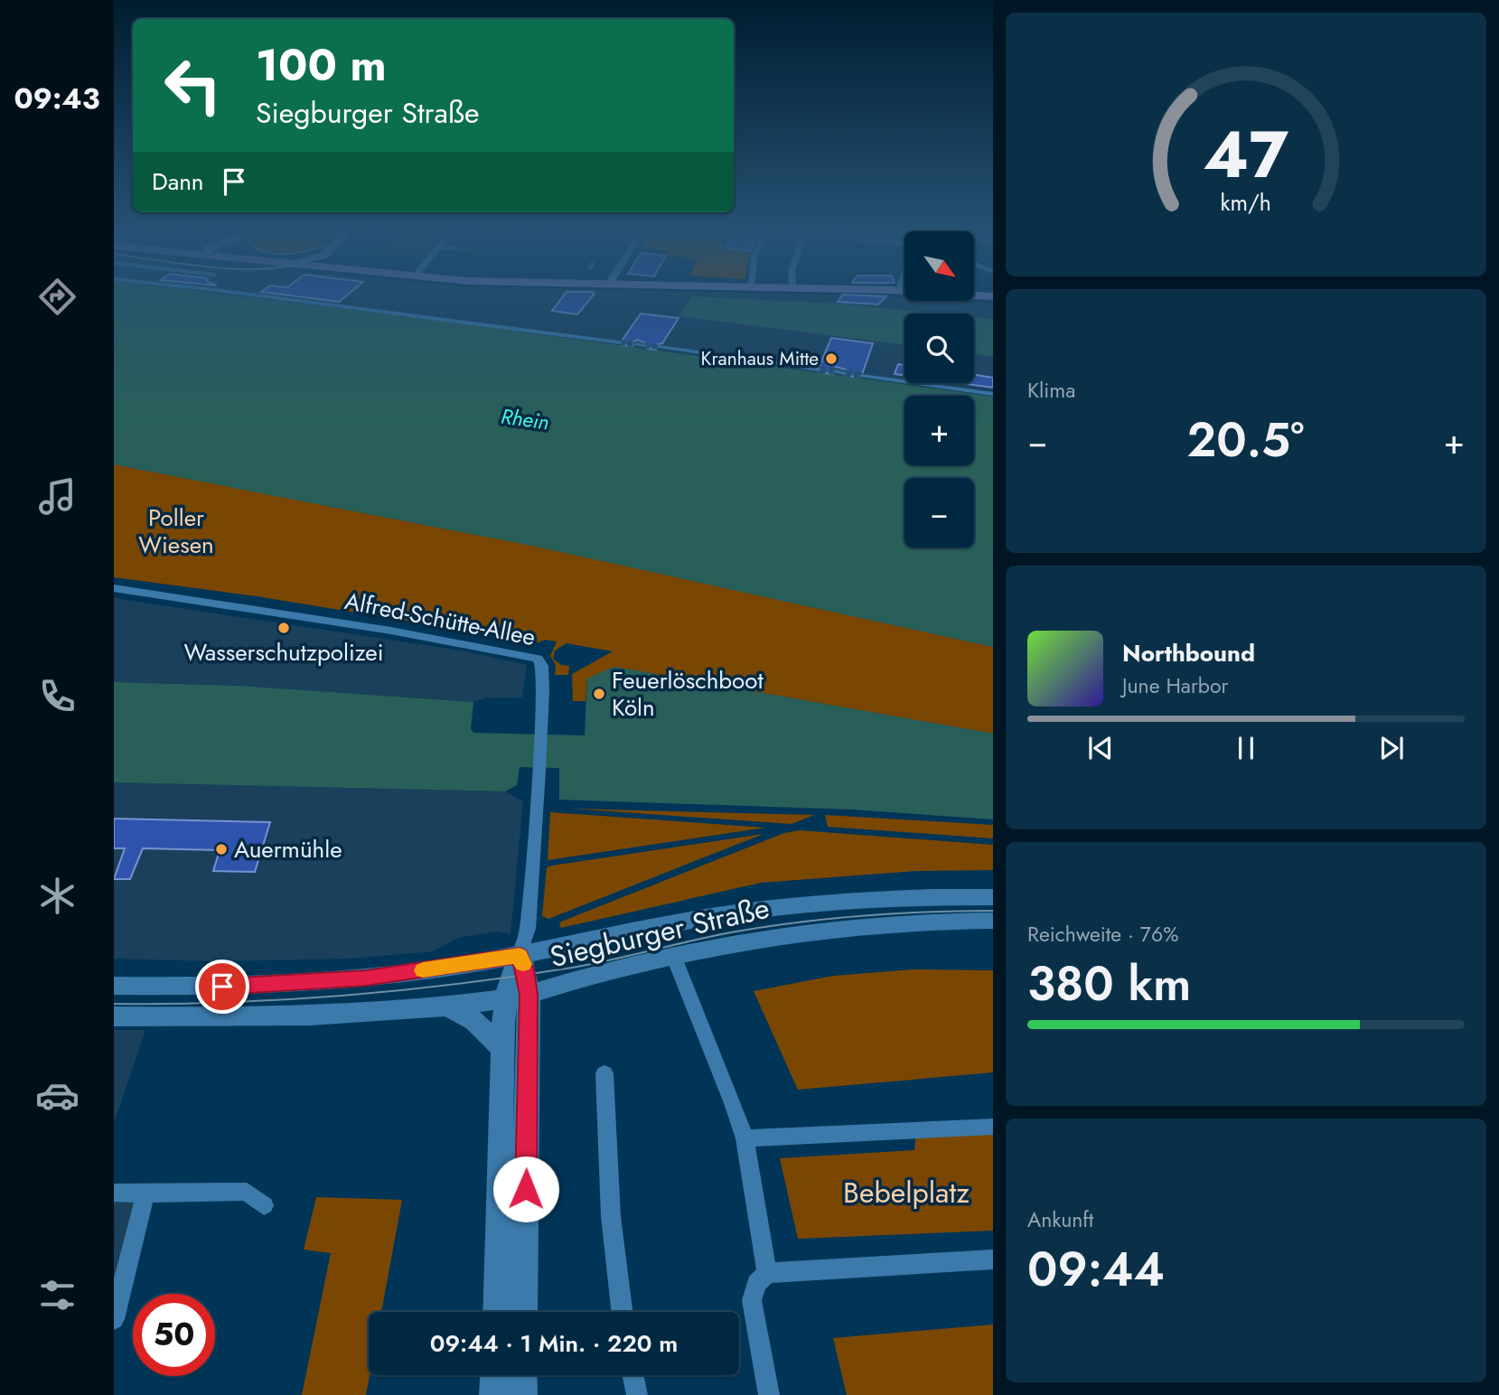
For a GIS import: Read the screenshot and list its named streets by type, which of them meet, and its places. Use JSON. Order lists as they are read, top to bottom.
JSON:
{
  "streets": {
    "main road": ["Siegburger Straße"],
    "street": ["Alfred-Schütte-Allee"]
  },
  "crossings": [
    ["Alfred-Schütte-Allee", "Siegburger Straße"]
  ],
  "water": ["Rhein"],
  "parks": ["Poller Wiesen", "Bebelplatz"],
  "places": [
    "Kranhaus Mitte",
    "Wasserschutzpolizei",
    "Feuerlöschboot Köln",
    "Auermühle"
  ],
  "north": "bottom right",
  "page": {
    "tabs": "09:43",
    "turn": ["100 m", "Siegburger Straße"],
    "then": "Dann",
    "map_buttons": ["+", "−"],
    "tile": [
      "Klima",
      ["Reichweite · 76%", "380 km"],
      ["Ankunft", "09:44"]
    ],
    "heat": ["−", "20.5°", "+"],
    "song": ["Northbound", "June Harbor"],
    "limit": "50",
    "trip": "09:44 · 1 Min. · 220 m",
    "gauge": ["47", "km/h"]
  }
}
